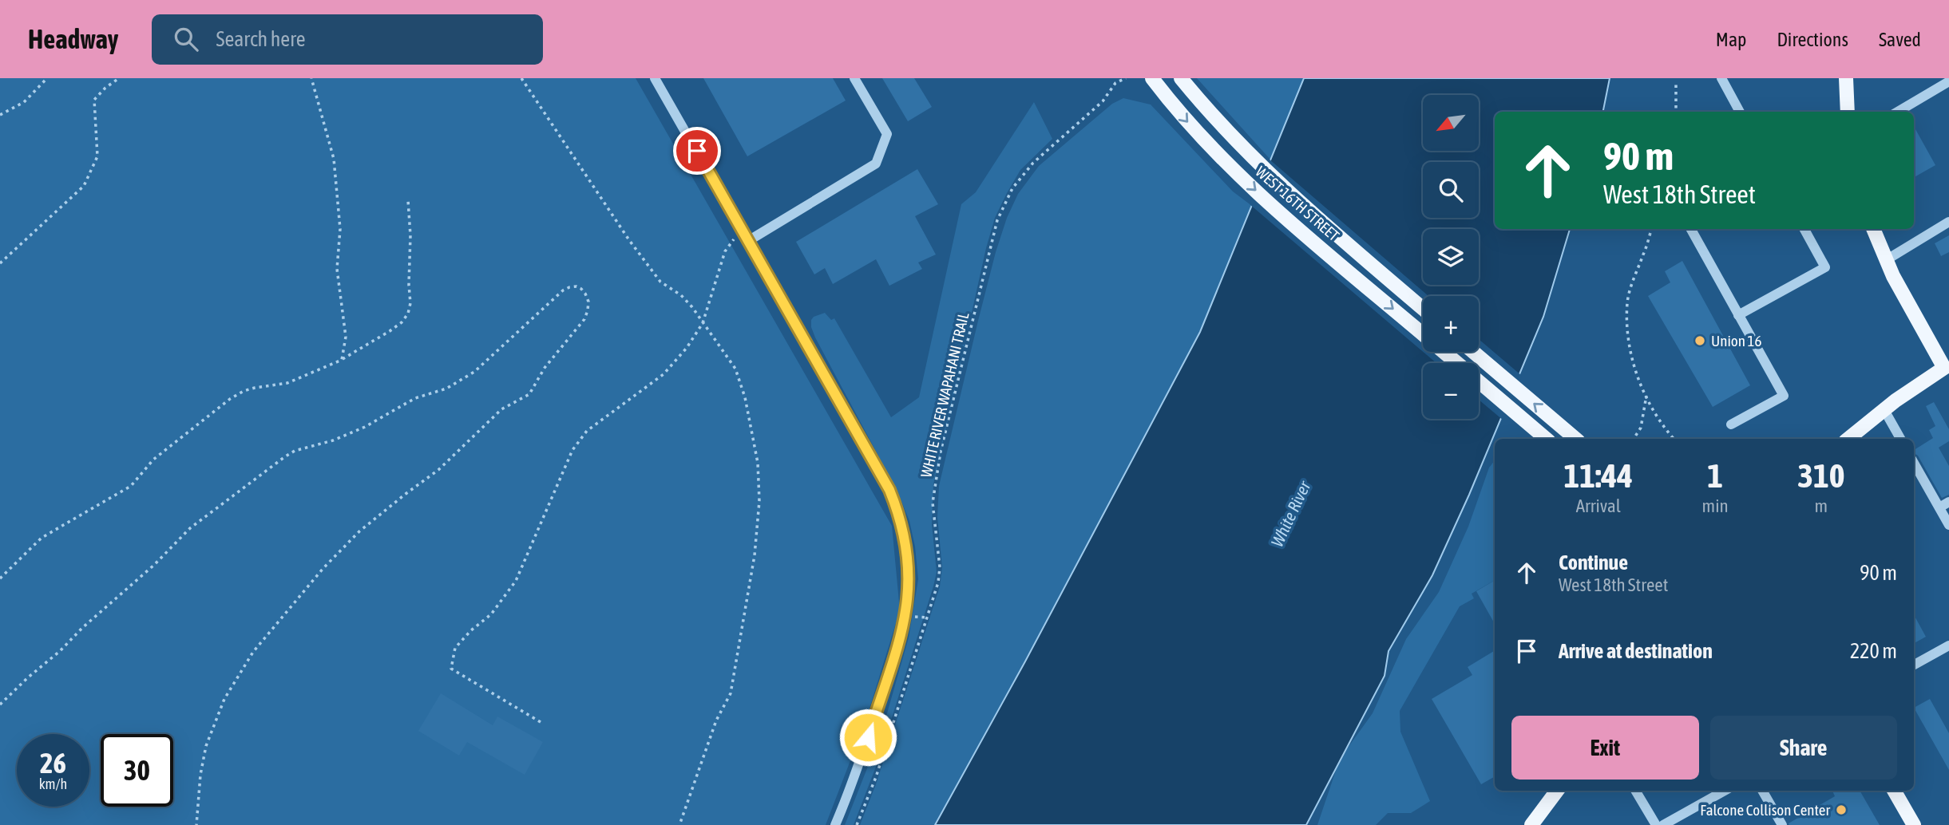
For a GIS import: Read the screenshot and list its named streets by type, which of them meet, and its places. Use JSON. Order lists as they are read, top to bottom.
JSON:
{
  "streets": {
    "main road": ["WEST 16TH STREET"],
    "path": ["WHITE RIVER WAPAHANI TRAIL"]
  },
  "water": ["White River"],
  "places": ["Union 16", "Falcone Collison Center"],
  "north": "bottom left",
  "page": {
    "header": "Headway",
    "search": "Search here",
    "nav": ["Map", "Directions", "Saved"],
    "map_buttons": ["+", "−"],
    "turn": ["90 m", "West 18th Street"],
    "eta": [
      "11:44",
      "Arrival",
      "1",
      "min",
      "310",
      "m"
    ],
    "list": [
      {
        "name": "Continue",
        "note": "West 18th Street",
        "value": "90 m"
      },
      {
        "name": "Arrive at destination",
        "value": "220 m"
      }
    ],
    "buttons": ["Exit", "Share"],
    "speed": "26 km/h",
    "limit": "30"
  }
}
